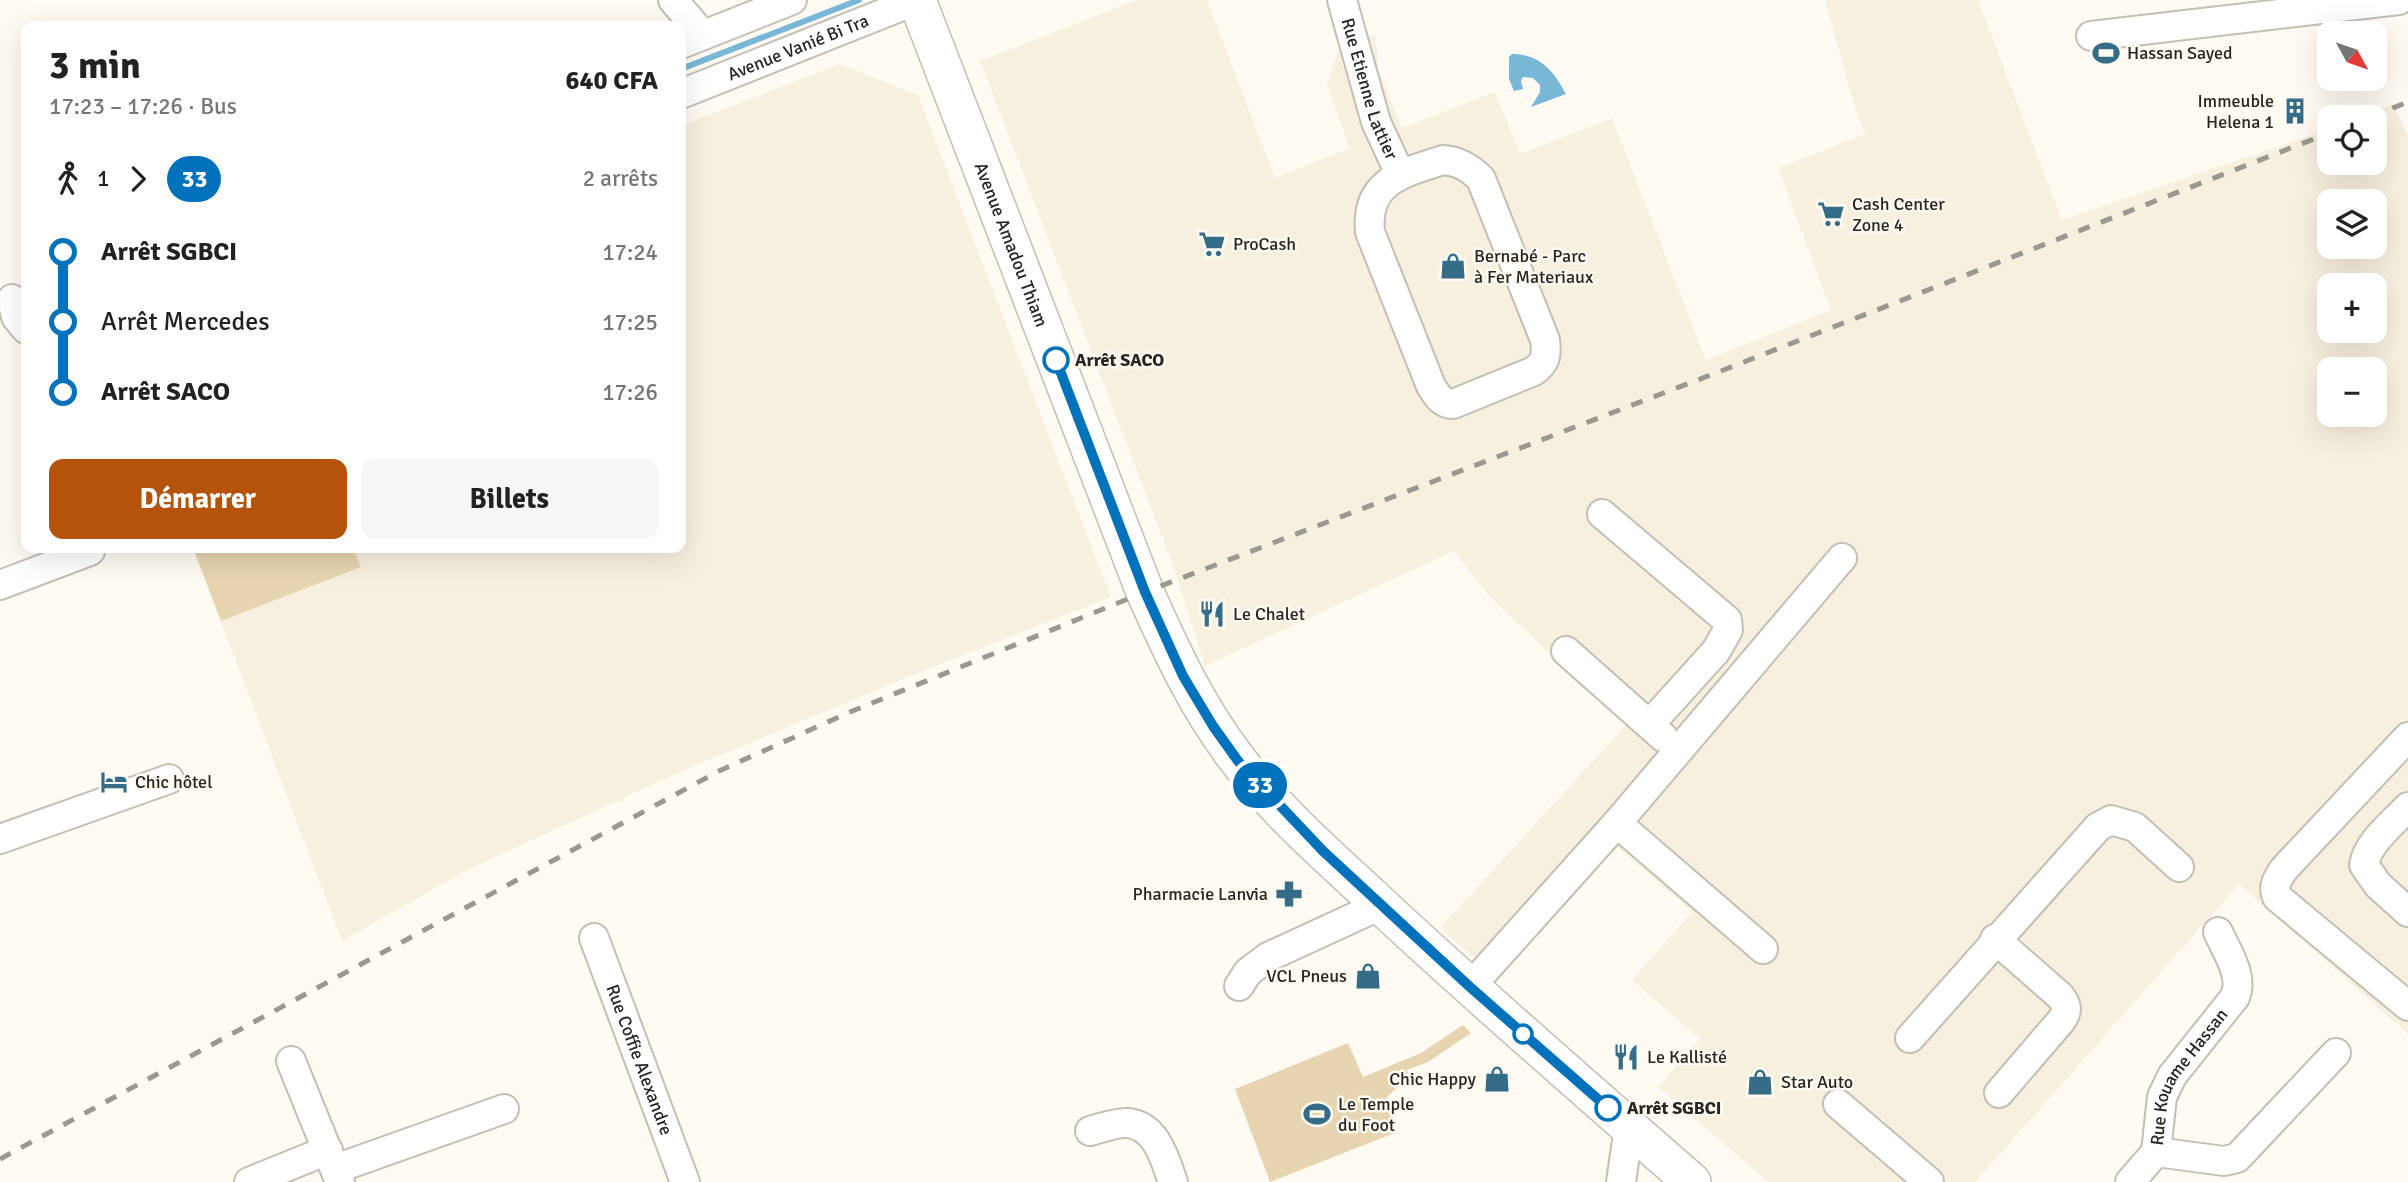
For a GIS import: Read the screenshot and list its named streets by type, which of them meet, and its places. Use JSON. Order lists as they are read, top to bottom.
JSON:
{
  "streets": {
    "main road": ["Avenue Amadou Thiam"],
    "street": [
      "Avenue Vanié Bi Tra",
      "Rue Etienne Lattier",
      "Rue Coffie Alexandre",
      "Rue Kouame Hassan"
    ]
  },
  "crossings": [
    ["Avenue Vanié Bi Tra", "Avenue Amadou Thiam"]
  ],
  "places": {
    "sports": ["Hassan Sayed", "Le Temple du Foot"],
    "building": ["Immeuble Helena 1"],
    "supermarket": ["Cash Center Zone 4", "ProCash"],
    "shop": [
      "Bernabé - Parc à Fer Materiaux",
      "VCL Pneus",
      "Chic Happy",
      "Star Auto"
    ],
    "other": ["Arrêt SACO", "Arrêt SGBCI"],
    "restaurant": ["Le Chalet", "Le Kallisté"],
    "hotel": ["Chic hôtel"],
    "pharmacy": ["Pharmacie Lanvia"]
  },
  "lines": ["bus line 33"],
  "north": "bottom right",
  "page": {
    "on_map": "33",
    "map_buttons": ["+", "−"],
    "heading": ["3 min", "17:23 – 17:26 · Bus", "640 CFA"],
    "legs": ["1", "33", "2 arrêts"],
    "list": [
      {
        "name": "Arrêt SGBCI",
        "value": "17:24"
      },
      {
        "name": "Arrêt Mercedes",
        "value": "17:25"
      },
      {
        "name": "Arrêt SACO",
        "value": "17:26"
      }
    ],
    "buttons": ["Démarrer", "Billets"]
  }
}
